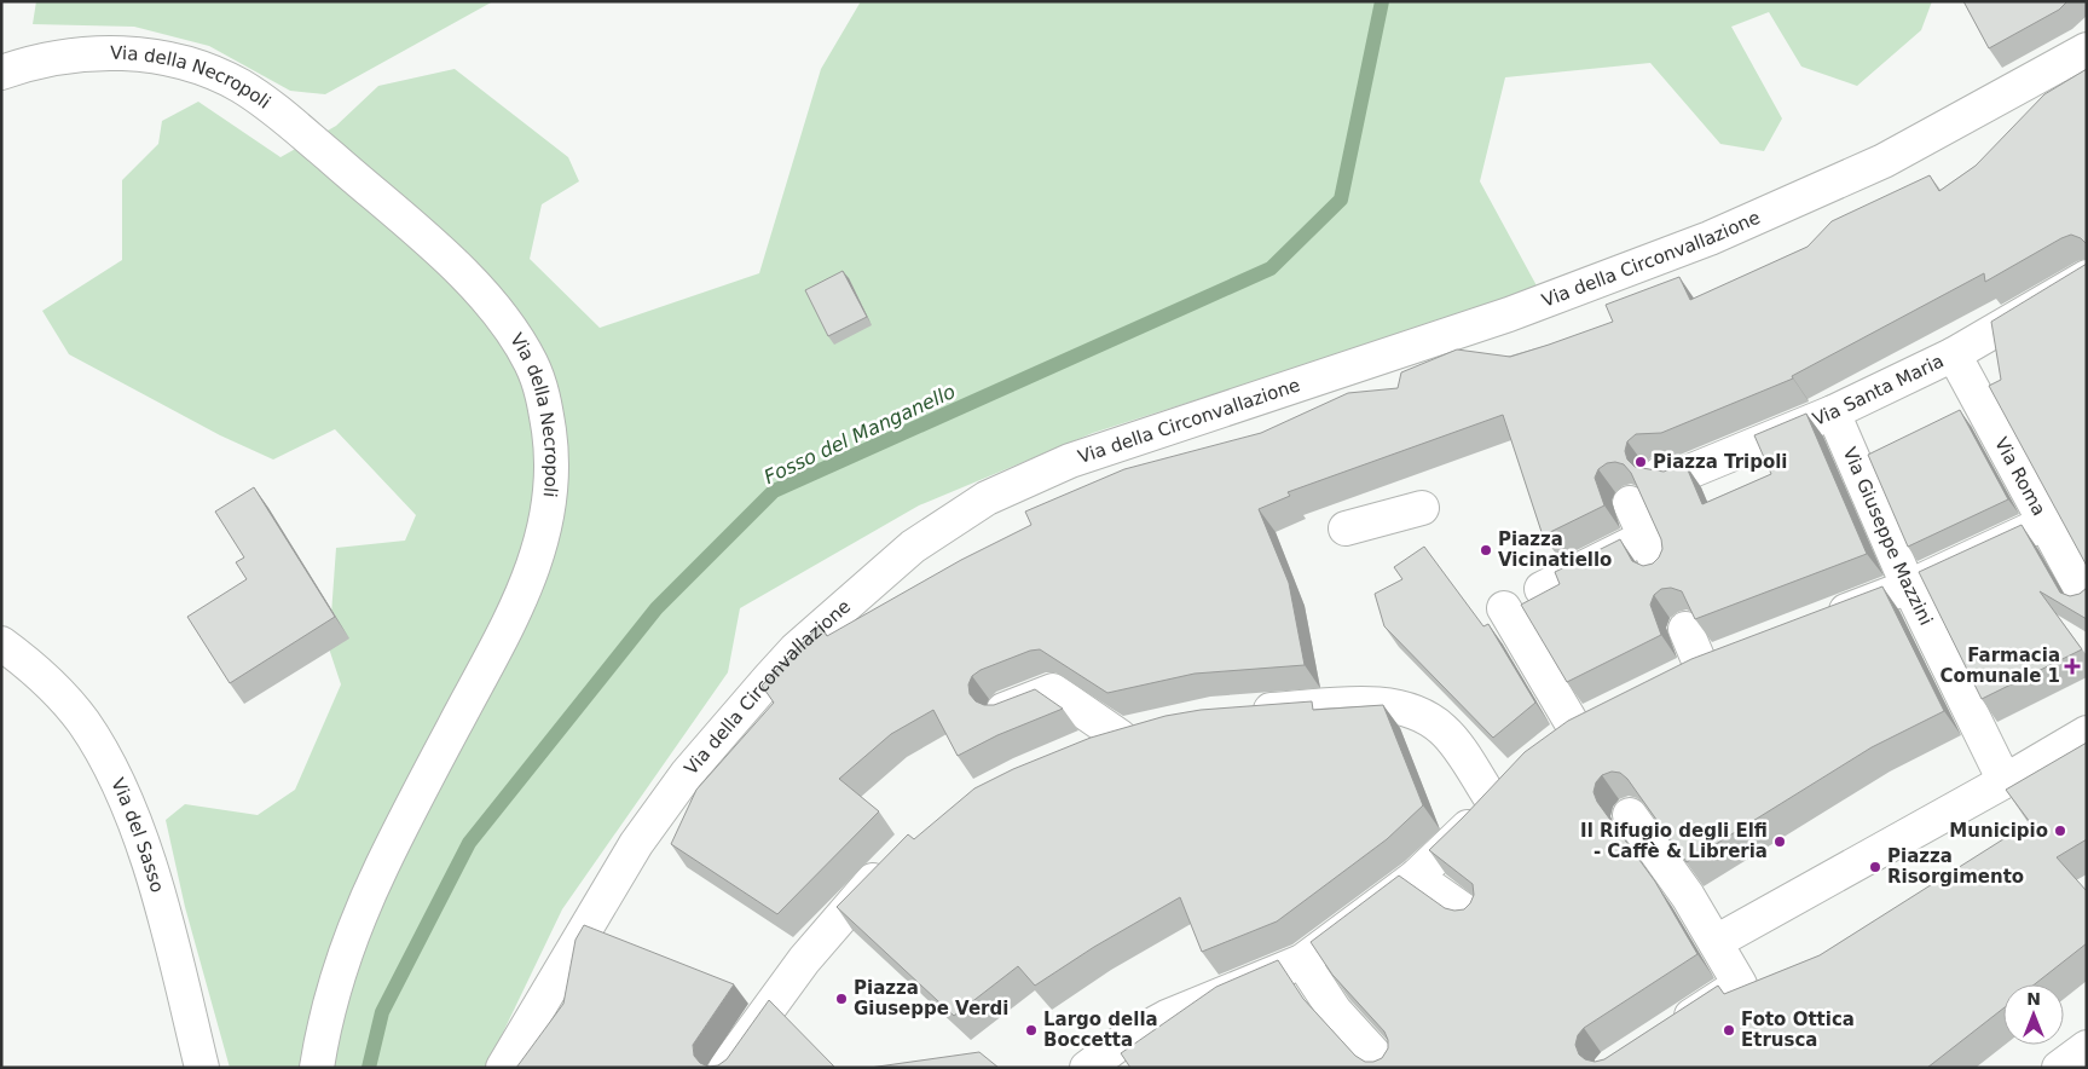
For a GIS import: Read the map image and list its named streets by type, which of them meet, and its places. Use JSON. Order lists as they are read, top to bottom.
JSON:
{
  "streets": {
    "street": [
      "Via della Necropoli",
      "Via della Circonvallazione",
      "Via Santa Maria",
      "Via Roma",
      "Via Giuseppe Mazzini",
      "Via del Sasso"
    ]
  },
  "crossings": [
    ["Via Santa Maria", "Via Roma"],
    ["Via Santa Maria", "Via Giuseppe Mazzini"]
  ],
  "water": ["Fosso del Manganello"],
  "places": {
    "other": [
      "Piazza Tripoli",
      "Piazza Vicinatiello",
      "Municipio",
      "Il Rifugio degli Elfi - Caffè & Libreria",
      "Piazza Risorgimento",
      "Piazza Giuseppe Verdi",
      "Largo della Boccetta",
      "Foto Ottica Etrusca"
    ],
    "health": ["Farmacia Comunale 1"]
  },
  "north": "top"
}
